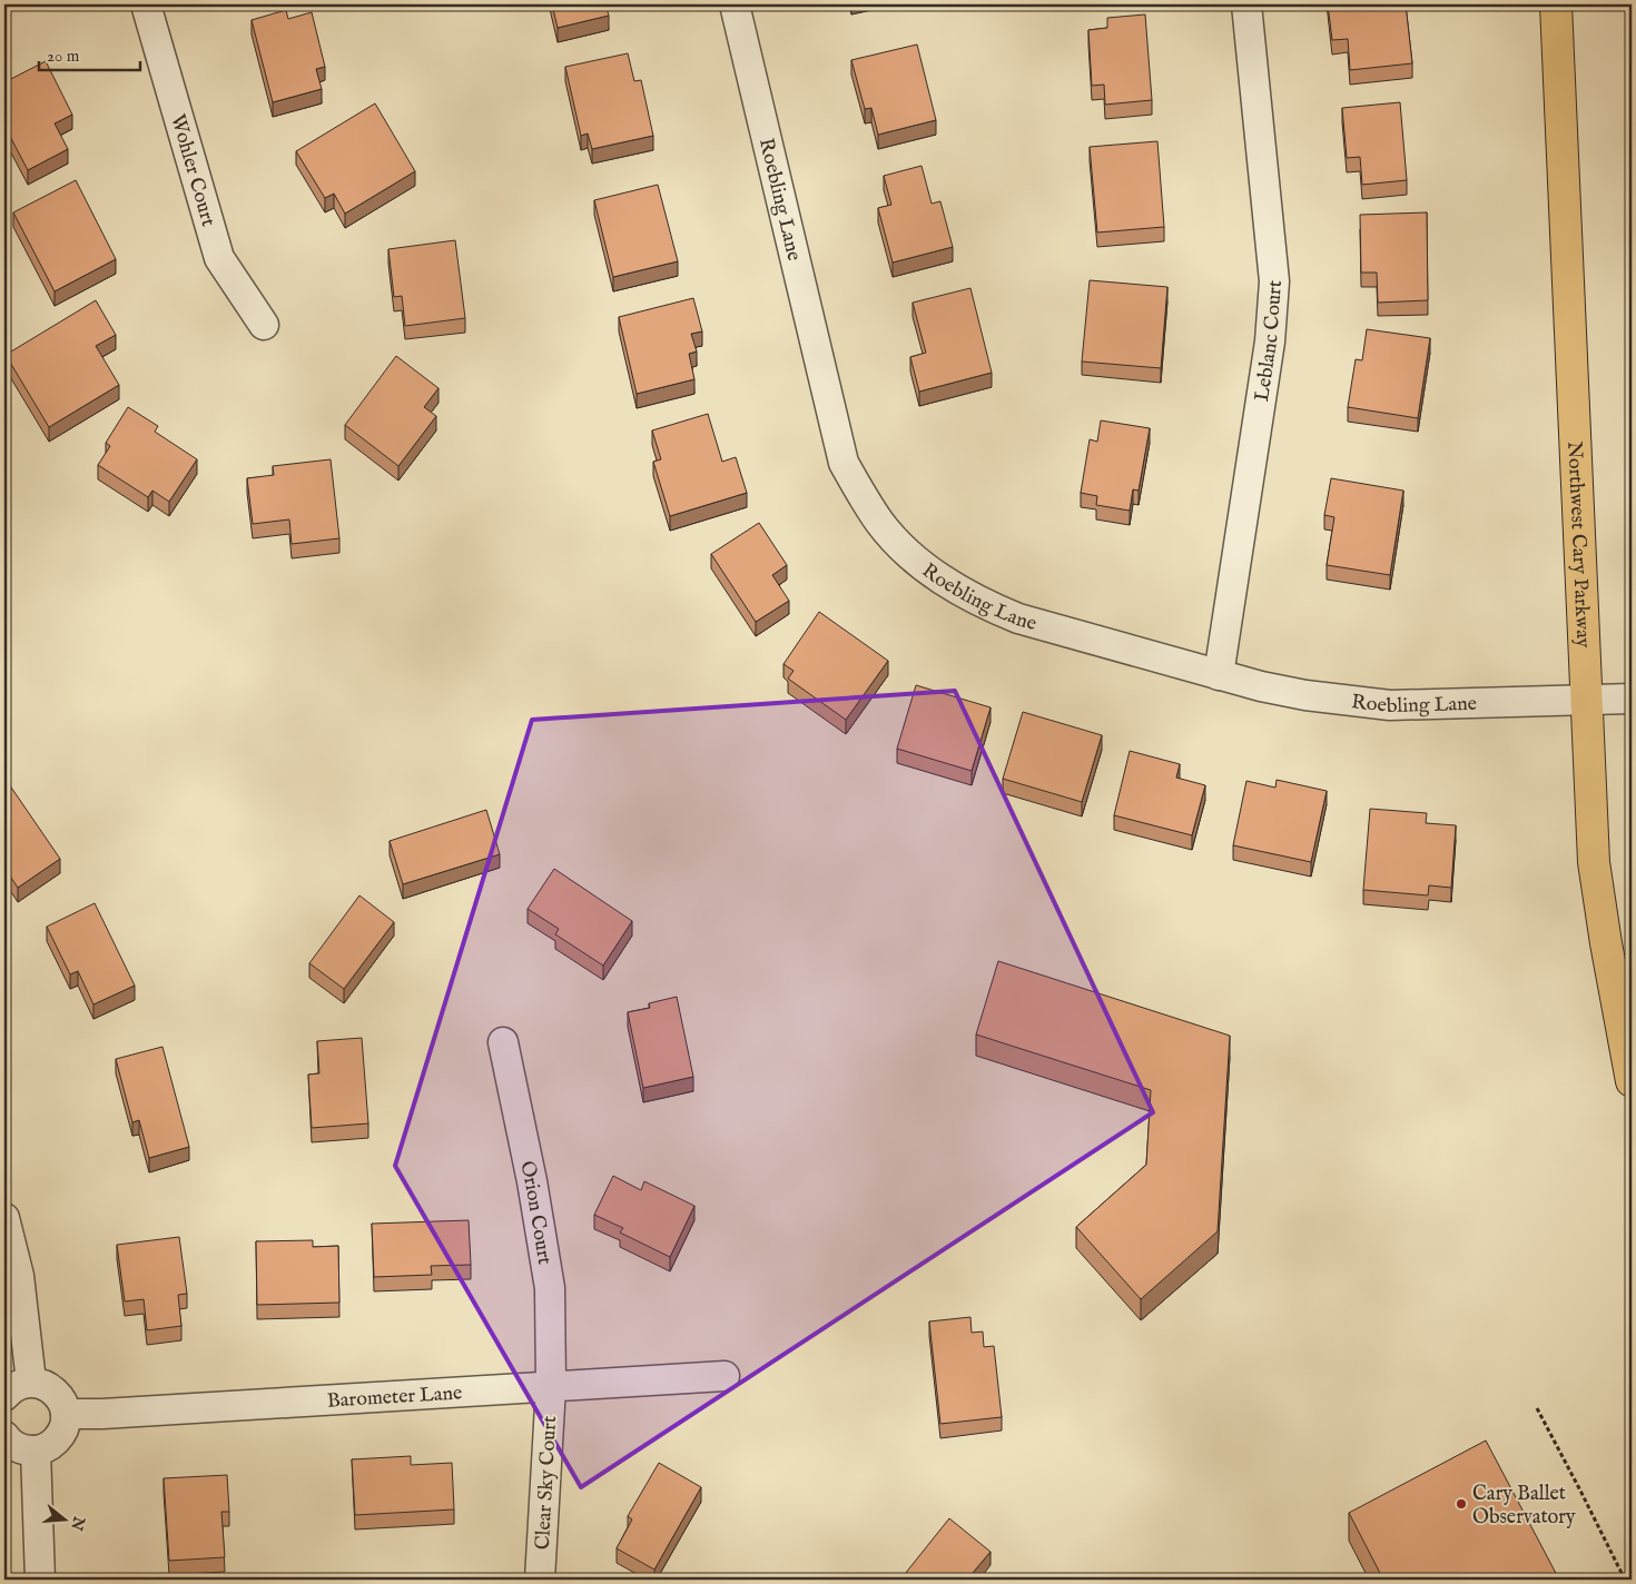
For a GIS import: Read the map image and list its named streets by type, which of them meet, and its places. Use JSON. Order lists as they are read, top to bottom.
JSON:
{
  "streets": {
    "main road": ["Northwest Cary Parkway"],
    "street": [
      "Wohler Court",
      "Roebling Lane",
      "Leblanc Court",
      "Orion Court",
      "Barometer Lane",
      "Clear Sky Court"
    ]
  },
  "crossings": [
    ["Roebling Lane", "Leblanc Court"],
    ["Roebling Lane", "Northwest Cary Parkway"],
    ["Orion Court", "Barometer Lane"],
    ["Orion Court", "Clear Sky Court"],
    ["Barometer Lane", "Clear Sky Court"]
  ],
  "places": ["Cary Ballet Observatory"],
  "scale_bar": "20 m",
  "north": "right"
}
